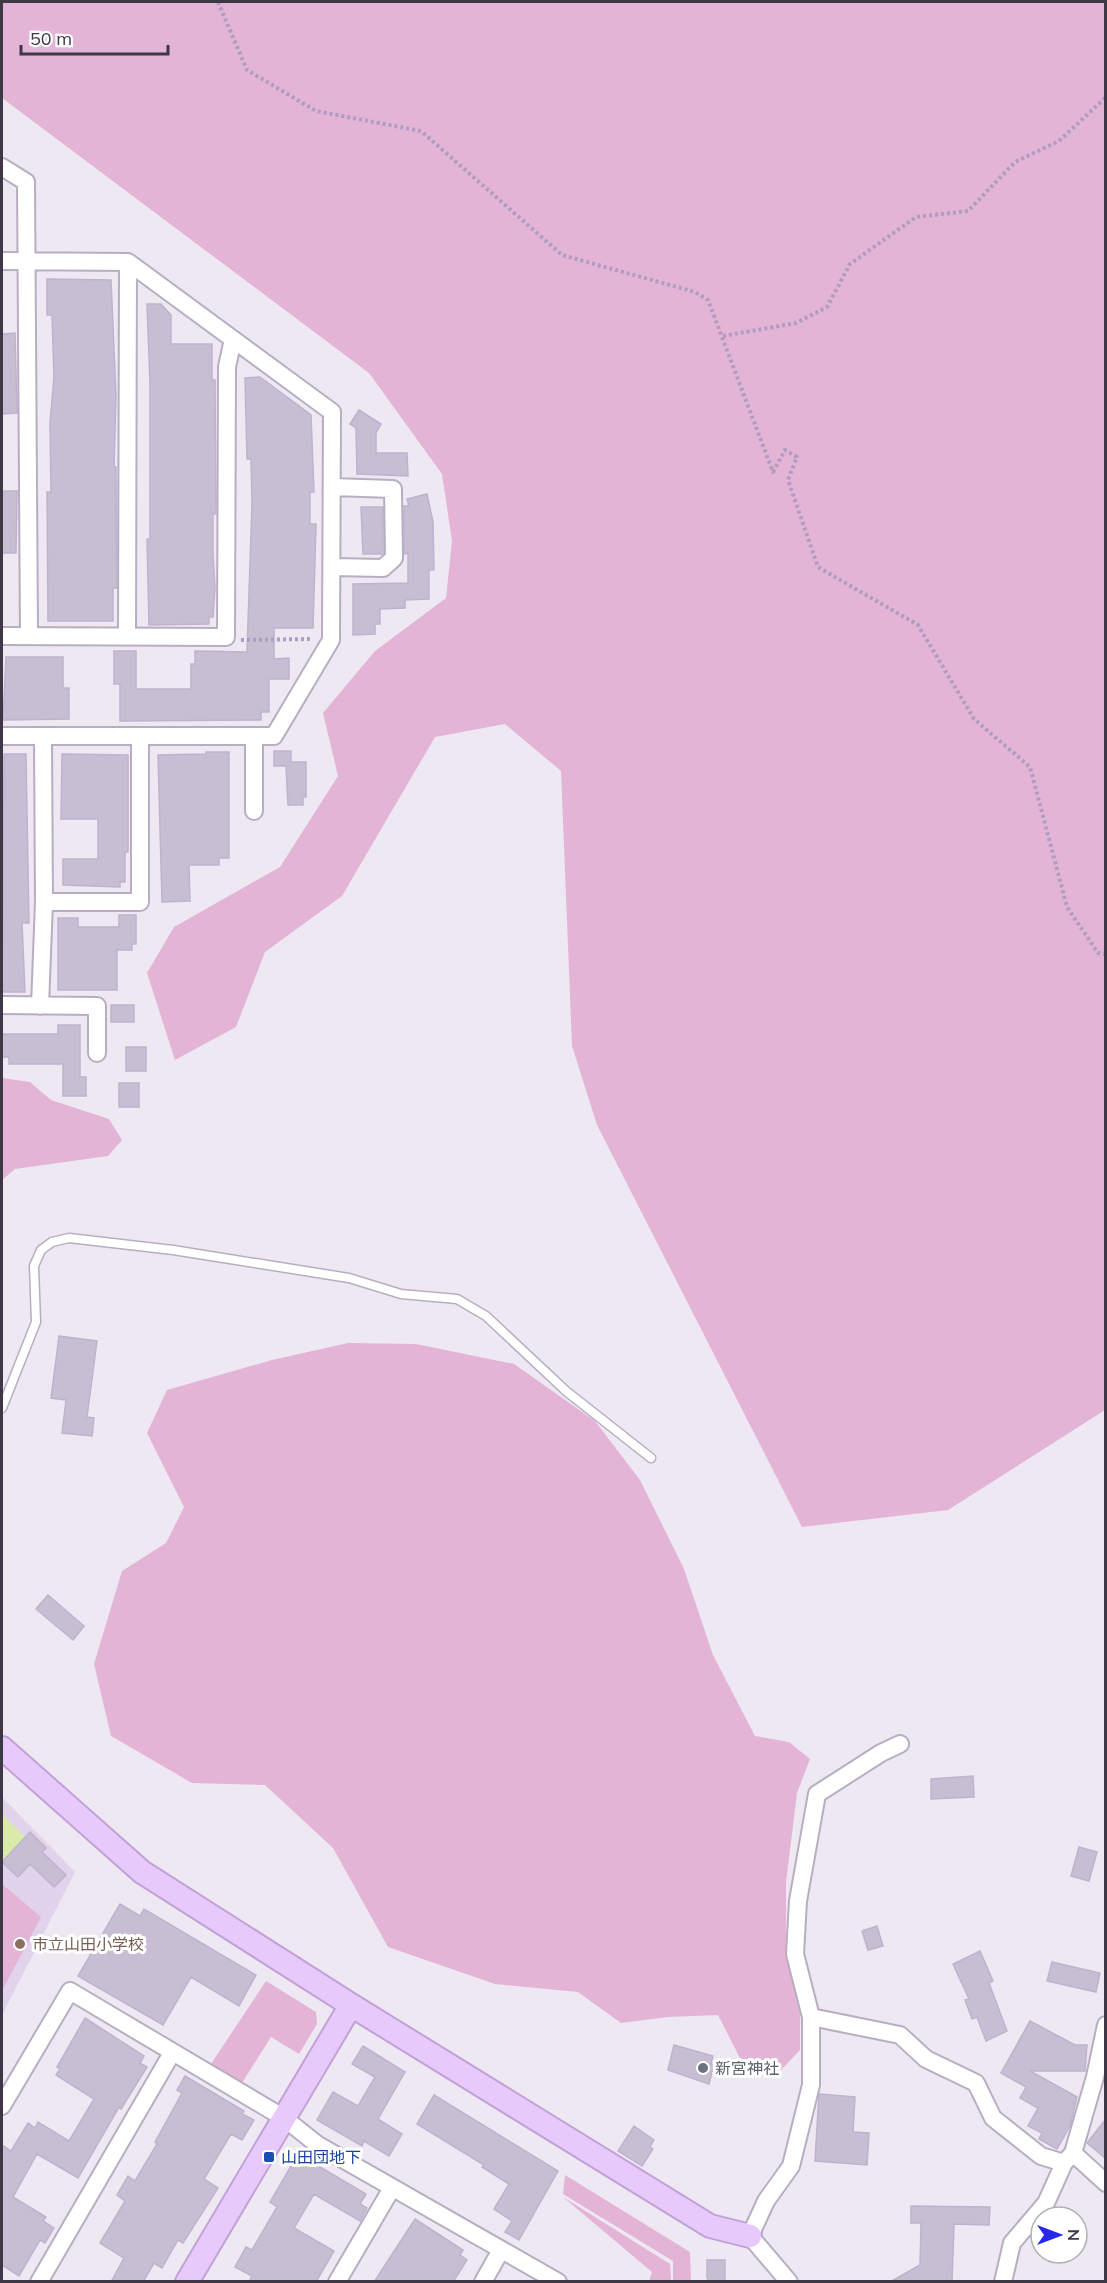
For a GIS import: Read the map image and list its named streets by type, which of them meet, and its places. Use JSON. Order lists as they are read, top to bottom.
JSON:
{
  "places": {
    "other": ["市立山田小学校", "新宮神社"],
    "transit": ["山田団地下"]
  },
  "scale_bar": "50 m",
  "north": "right"
}
